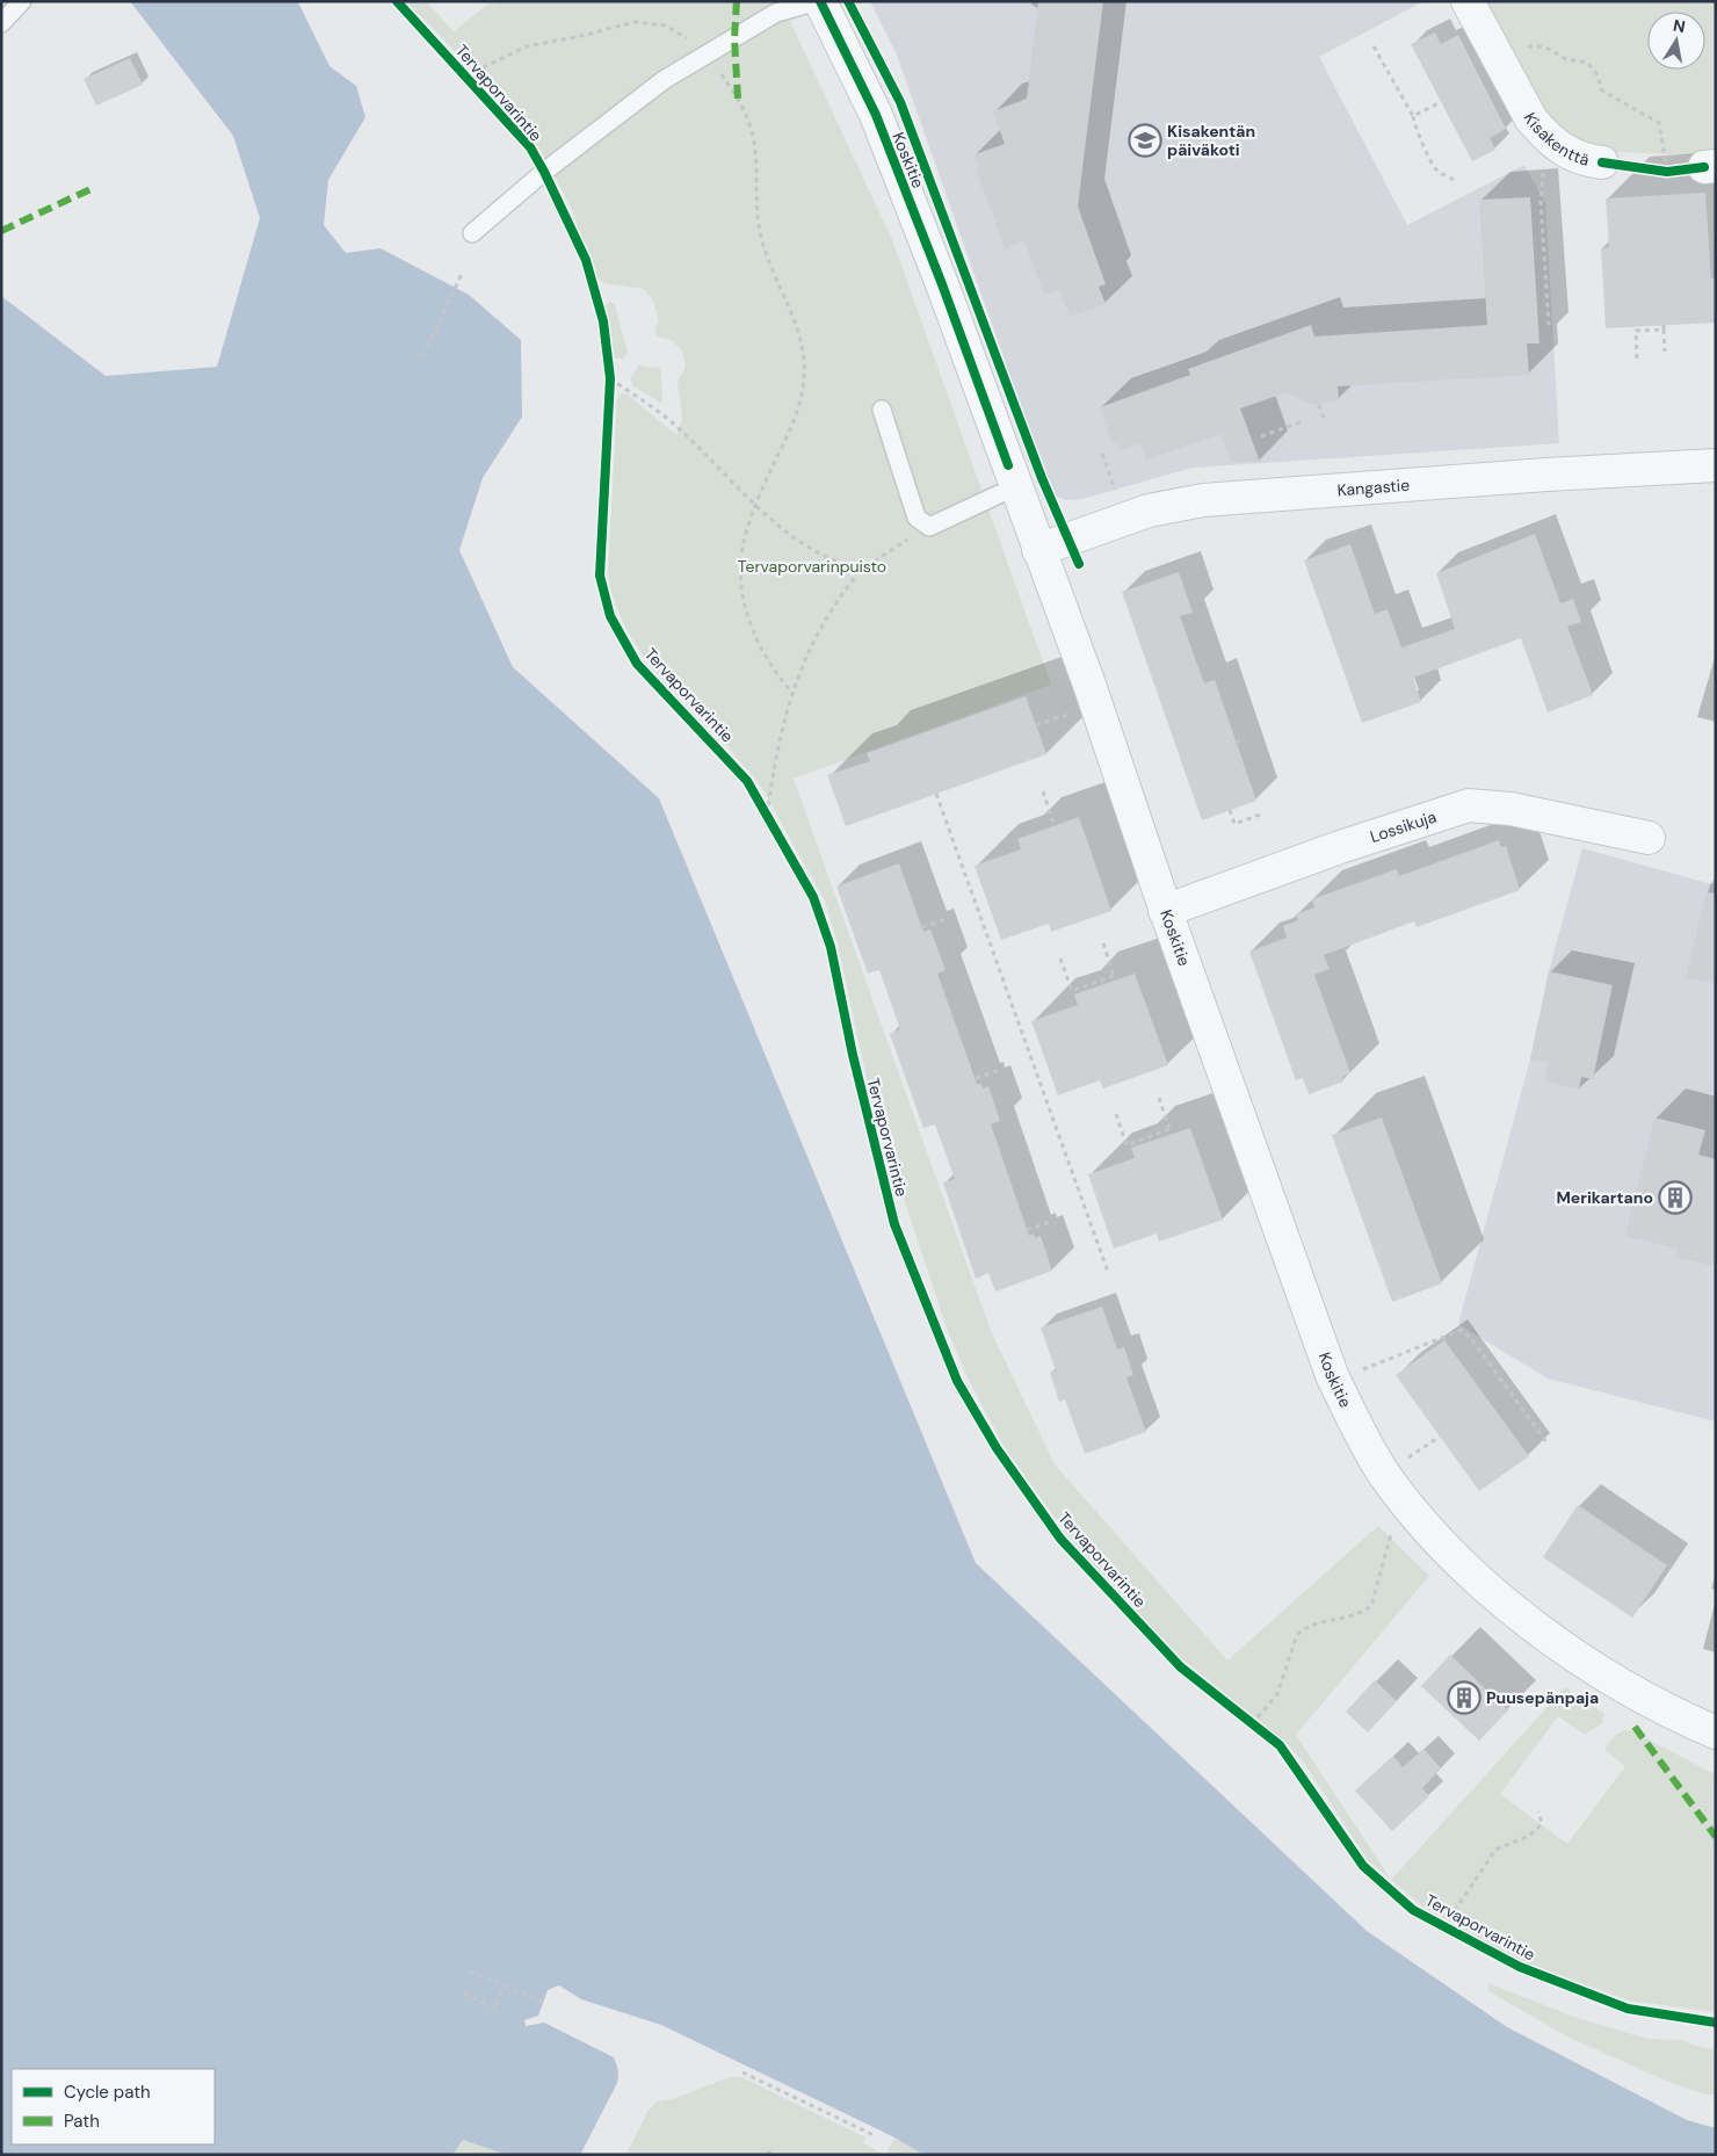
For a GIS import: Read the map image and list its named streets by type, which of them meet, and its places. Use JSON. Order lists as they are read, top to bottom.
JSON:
{
  "streets": {
    "street": [
      "Kisakenttä",
      "Koskitie",
      "Kangastie",
      "Lossikuja"
    ],
    "cycle path": ["Tervaporvarintie"]
  },
  "crossings": [
    ["Koskitie", "Kangastie"],
    ["Koskitie", "Lossikuja"]
  ],
  "parks": ["Tervaporvarinpuisto"],
  "places": {
    "school or university": ["Kisakentän päiväkoti"],
    "building": ["Merikartano", "Puusepänpaja"]
  },
  "legend": ["Cycle path", "Path"],
  "north": "top"
}
